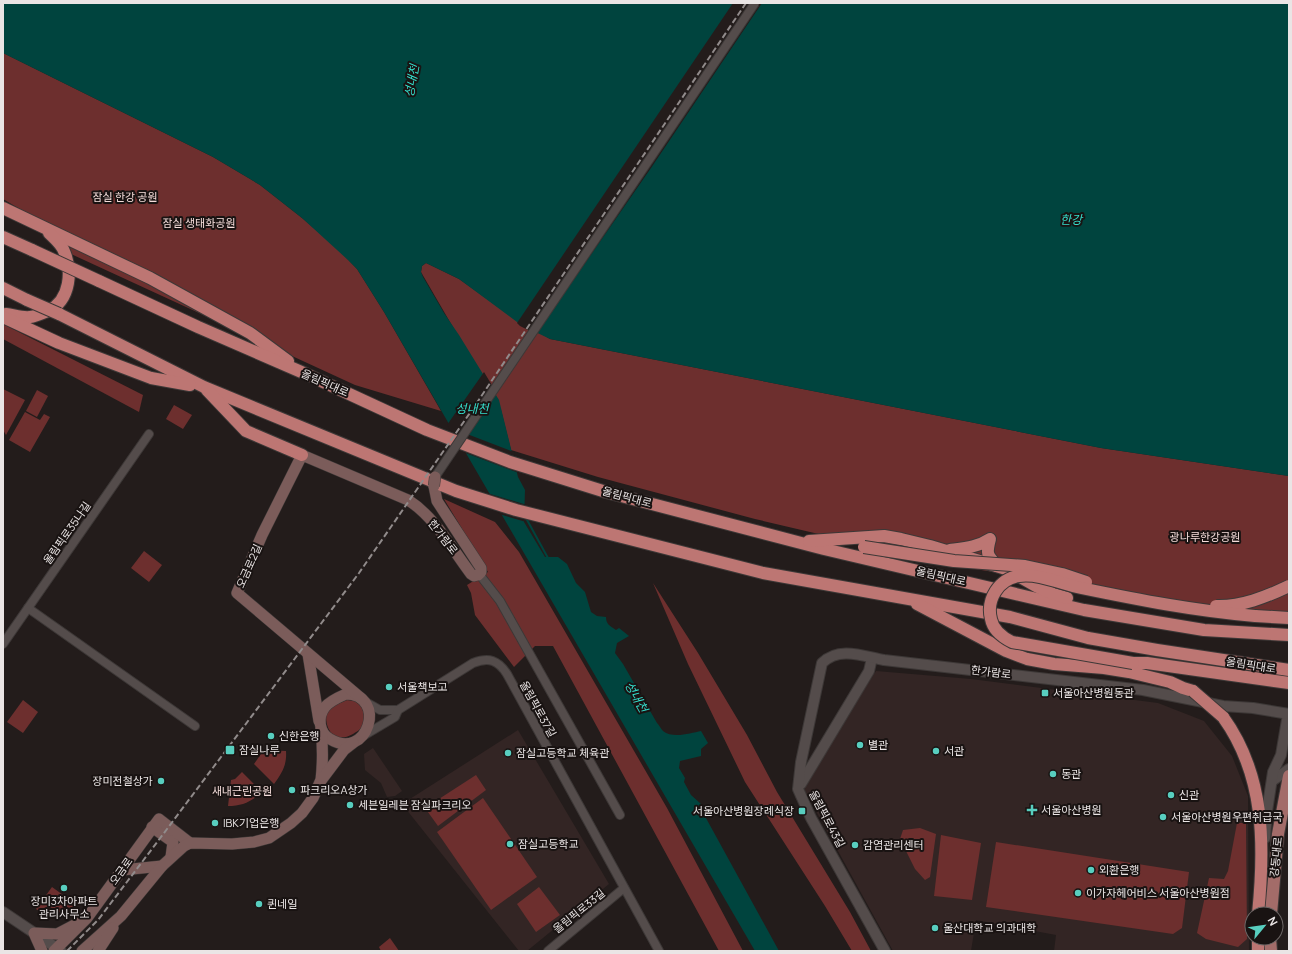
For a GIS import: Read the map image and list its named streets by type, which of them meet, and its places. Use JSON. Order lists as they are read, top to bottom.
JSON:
{
  "streets": {
    "highway": ["올림픽대로"],
    "main road": [
      "한가람로",
      "오금로2길",
      "강동대로",
      "오금로"
    ],
    "street": [
      "올림픽로35나길",
      "올림픽로37길",
      "올림픽로43길",
      "올림픽로33길"
    ]
  },
  "crossings": [
    ["한가람로", "오금로2길"],
    ["한가람로", "올림픽로43길"],
    ["올림픽로37길", "올림픽로33길"]
  ],
  "water": ["성내천", "한강"],
  "parks": [
    "잠실 한강 공원",
    "잠실 생태화공원",
    "광나루한강공원",
    "새내근린공원"
  ],
  "places": {
    "other": [
      "서울책보고",
      "신한은행",
      "별관",
      "서관",
      "잠실고등학교 체육관",
      "동관",
      "장미전철상가",
      "파크리오A상가",
      "신관",
      "세븐일레븐 잠실파크리오",
      "서울아산병원우편취급국",
      "IBK기업은행",
      "잠실고등학교",
      "감염관리센터",
      "외환은행",
      "장미3차아파트 관리사무소",
      "이가자헤어비스 서울아산병원점",
      "퀸네일",
      "울산대학교 의과대학"
    ],
    "transit": ["서울아산병원동관", "잠실나루", "서울아산병원장례식장"],
    "health": ["서울아산병원"]
  },
  "north": "top right"
}
